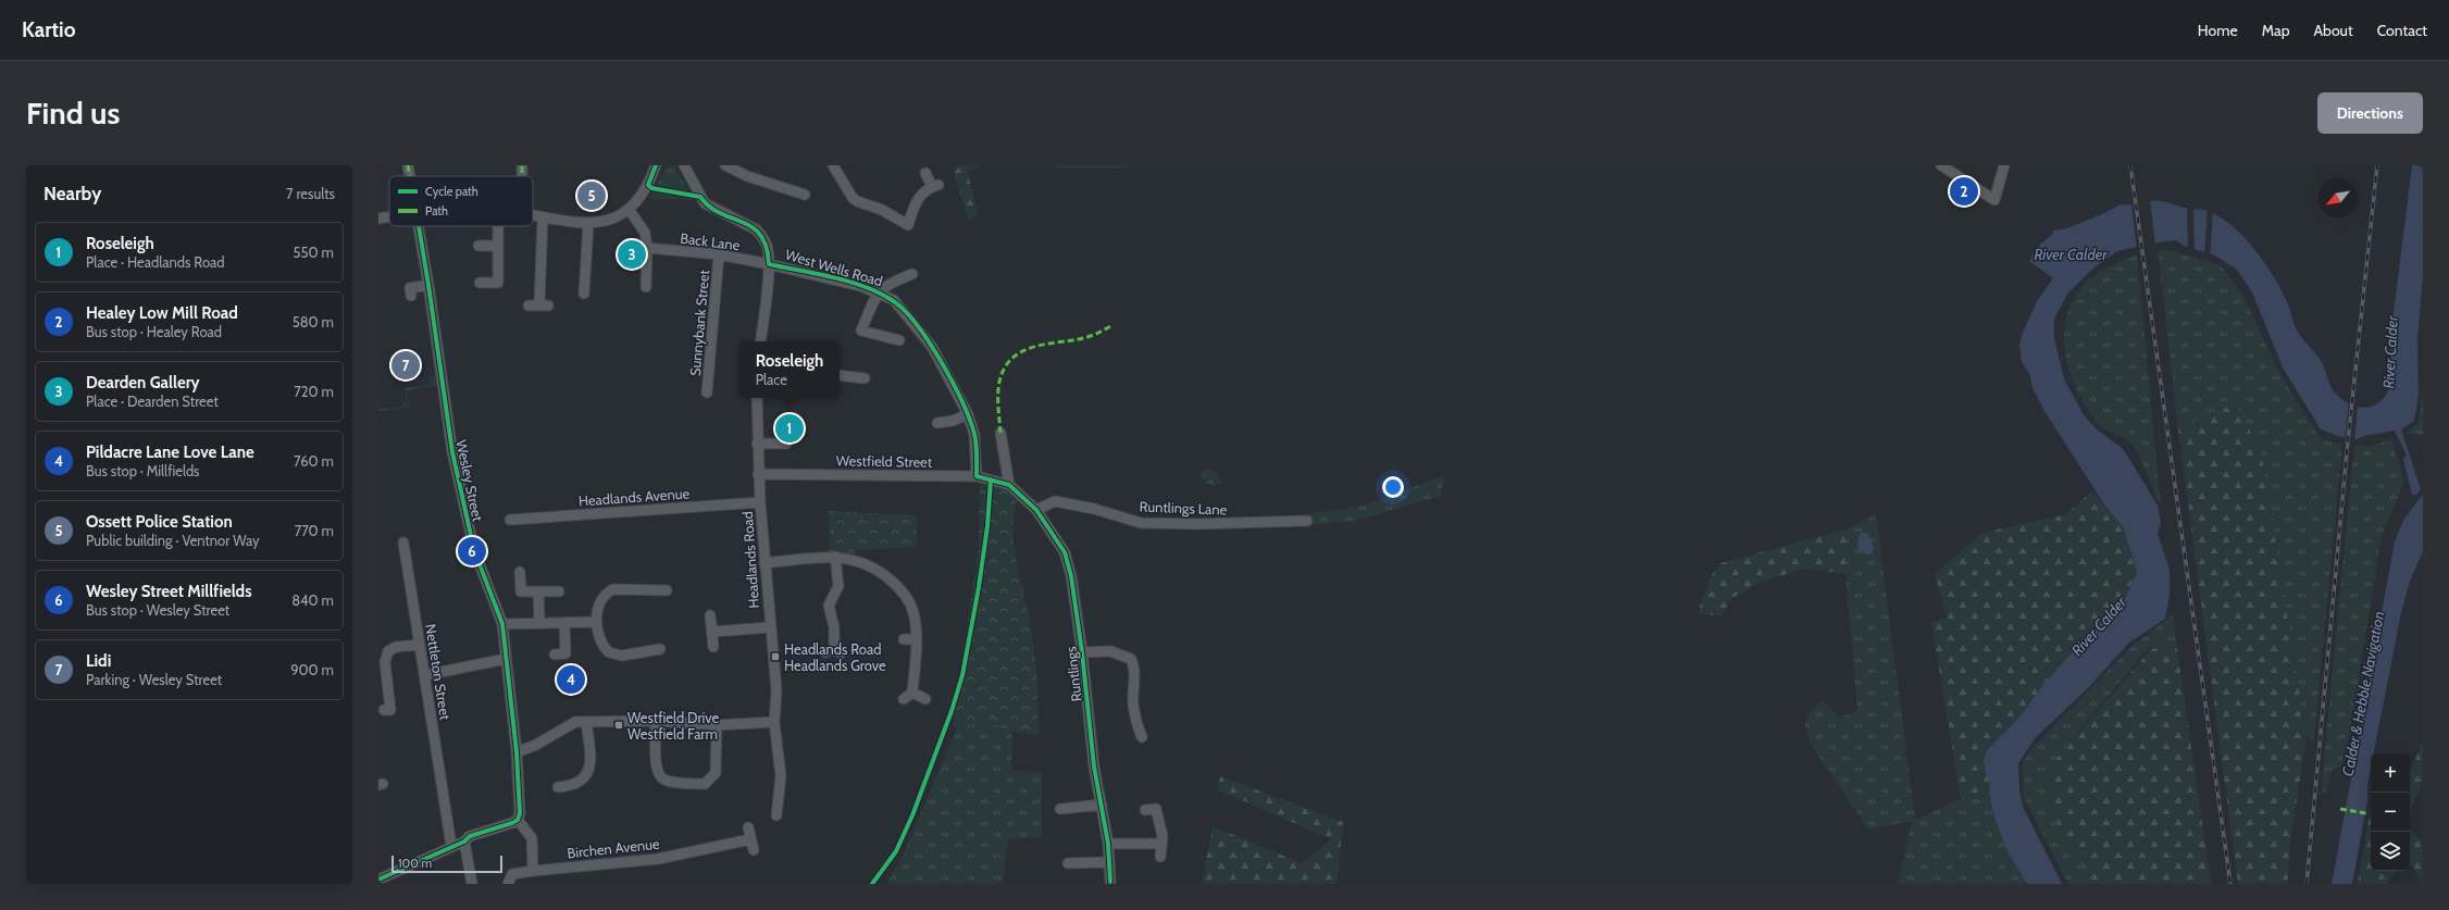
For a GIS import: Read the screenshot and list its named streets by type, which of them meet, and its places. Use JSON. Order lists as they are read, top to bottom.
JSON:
{
  "streets": {
    "street": [
      "Back Lane",
      "West Wells Road",
      "Sunnybank Street",
      "Westfield Street",
      "Wesley Street",
      "Headlands Avenue",
      "Runtlings Lane",
      "Headlands Road",
      "Nettleton Street",
      "Runtlings",
      "Birchen Avenue"
    ]
  },
  "crossings": [
    ["Back Lane", "West Wells Road"],
    ["Back Lane", "Sunnybank Street"],
    ["West Wells Road", "Westfield Street"],
    ["Westfield Street", "Headlands Road"],
    ["Westfield Street", "Runtlings"],
    ["Headlands Avenue", "Headlands Road"],
    ["Runtlings Lane", "Runtlings"]
  ],
  "water": ["River Calder", "Calder & Hebble Navigation"],
  "places": {
    "transit": ["Headlands Road Headlands Grove", "Westfield Drive Westfield Farm"]
  },
  "legend": ["Cycle path", "Path"],
  "scale_bar": "100 m",
  "north": "bottom left",
  "page": {
    "header": "Kartio",
    "nav": [
      "Home",
      "Map",
      "About",
      "Contact"
    ],
    "buttons": "Directions",
    "title": "Find us",
    "heading": ["Nearby", "7 results"],
    "pins": [
      "2",
      "5",
      "3",
      "7",
      "1",
      "6",
      "4"
    ],
    "list": [
      {
        "mark": "1",
        "name": "Roseleigh",
        "note": "Place · Headlands Road",
        "value": "550 m"
      },
      {
        "mark": "2",
        "name": "Healey Low Mill Road",
        "note": "Bus stop · Healey Road",
        "value": "580 m"
      },
      {
        "mark": "3",
        "name": "Dearden Gallery",
        "note": "Place · Dearden Street",
        "value": "720 m"
      },
      {
        "mark": "4",
        "name": "Pildacre Lane Love Lane",
        "note": "Bus stop · Millfields",
        "value": "760 m"
      },
      {
        "mark": "5",
        "name": "Ossett Police Station",
        "note": "Public building · Ventnor Way",
        "value": "770 m"
      },
      {
        "mark": "6",
        "name": "Wesley Street Millfields",
        "note": "Bus stop · Wesley Street",
        "value": "840 m"
      },
      {
        "mark": "7",
        "name": "Lidi",
        "note": "Parking · Wesley Street",
        "value": "900 m"
      }
    ],
    "popup": ["Roseleigh", "Place"],
    "map_buttons": ["+", "−"],
    "scale": "100 m"
  }
}
